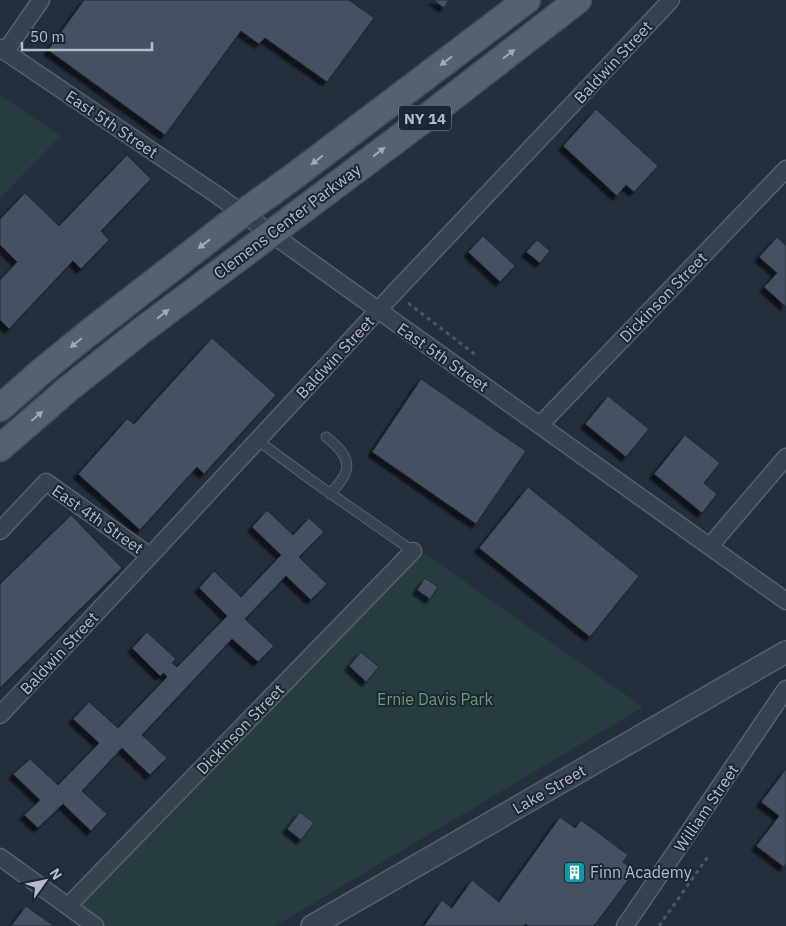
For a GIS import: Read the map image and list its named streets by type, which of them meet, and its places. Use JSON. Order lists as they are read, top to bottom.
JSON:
{
  "streets": {
    "main road": ["NY 14", "Clemens Center Parkway"],
    "street": [
      "Baldwin Street",
      "East 5th Street",
      "Dickinson Street",
      "East 4th Street",
      "Lake Street",
      "William Street"
    ]
  },
  "crossings": [
    ["Baldwin Street", "East 5th Street"],
    ["Baldwin Street", "East 4th Street"],
    ["East 5th Street", "Clemens Center Parkway"],
    ["East 5th Street", "Dickinson Street"]
  ],
  "parks": ["Ernie Davis Park"],
  "places": {
    "building": ["Finn Academy"]
  },
  "scale_bar": "50 m",
  "north": "top right"
}
